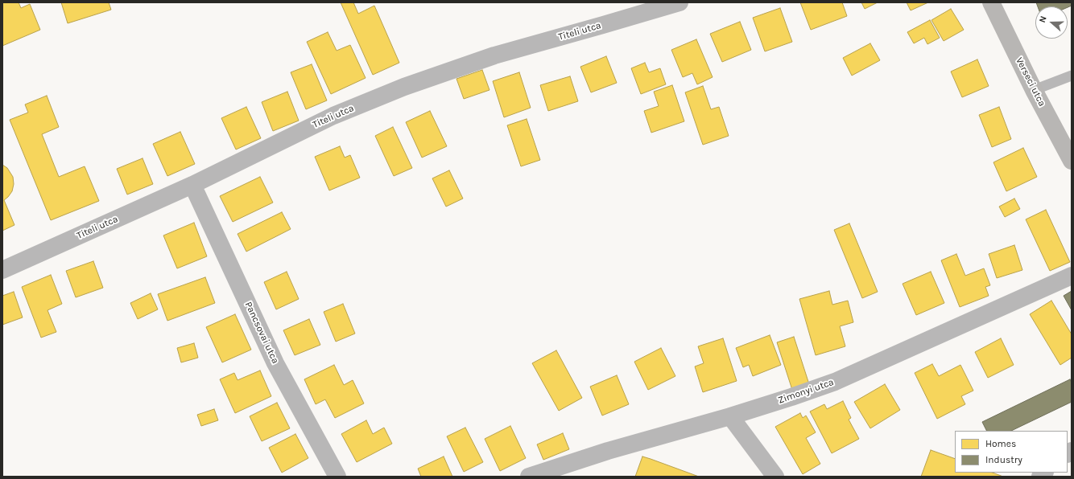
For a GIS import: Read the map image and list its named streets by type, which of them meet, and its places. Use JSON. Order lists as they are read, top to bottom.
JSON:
{
  "streets": {
    "street": [
      "Titeli utca",
      "Verseci utca",
      "Pancsovai utca",
      "Zimonyi utca"
    ]
  },
  "crossings": [
    ["Titeli utca", "Pancsovai utca"]
  ],
  "legend": ["Homes", "Industry"],
  "north": "left"
}
